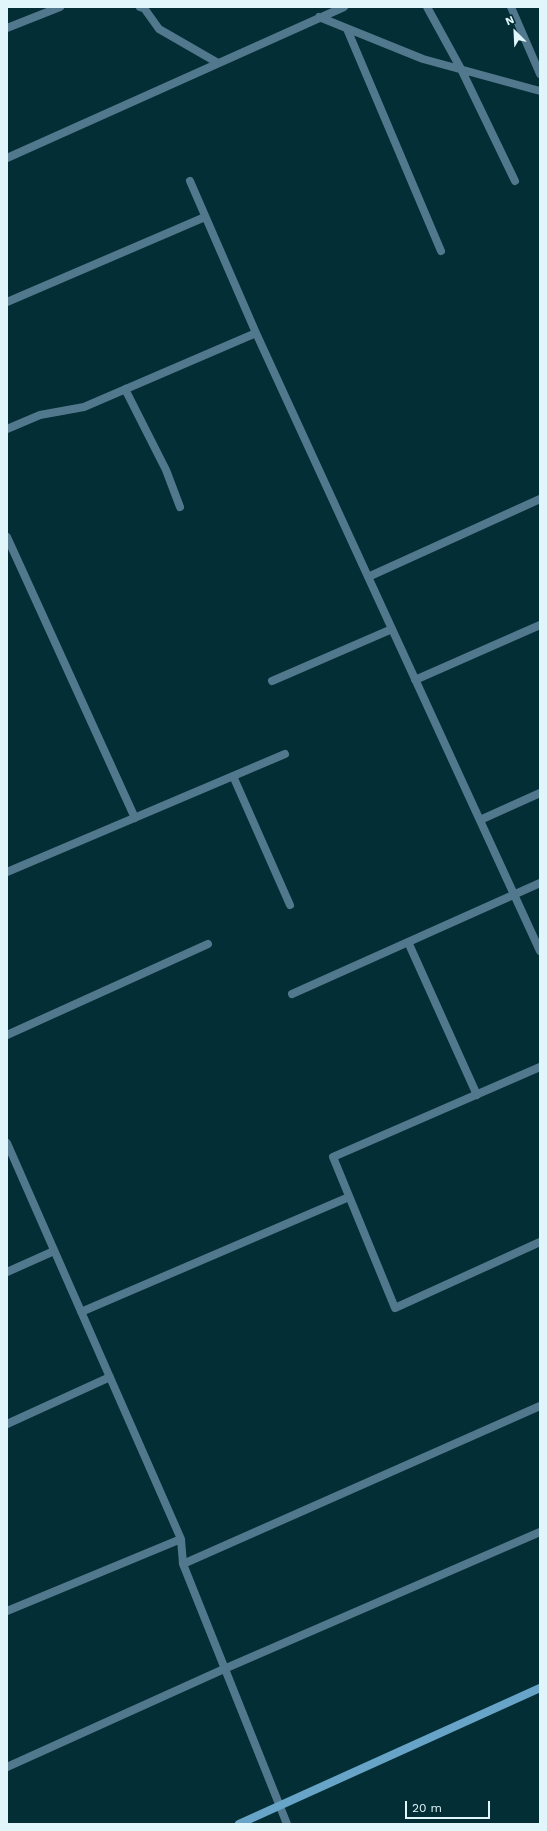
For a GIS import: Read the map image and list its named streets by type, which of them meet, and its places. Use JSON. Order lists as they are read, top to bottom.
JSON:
{
  "scale_bar": "20 m",
  "north": "top left"
}
